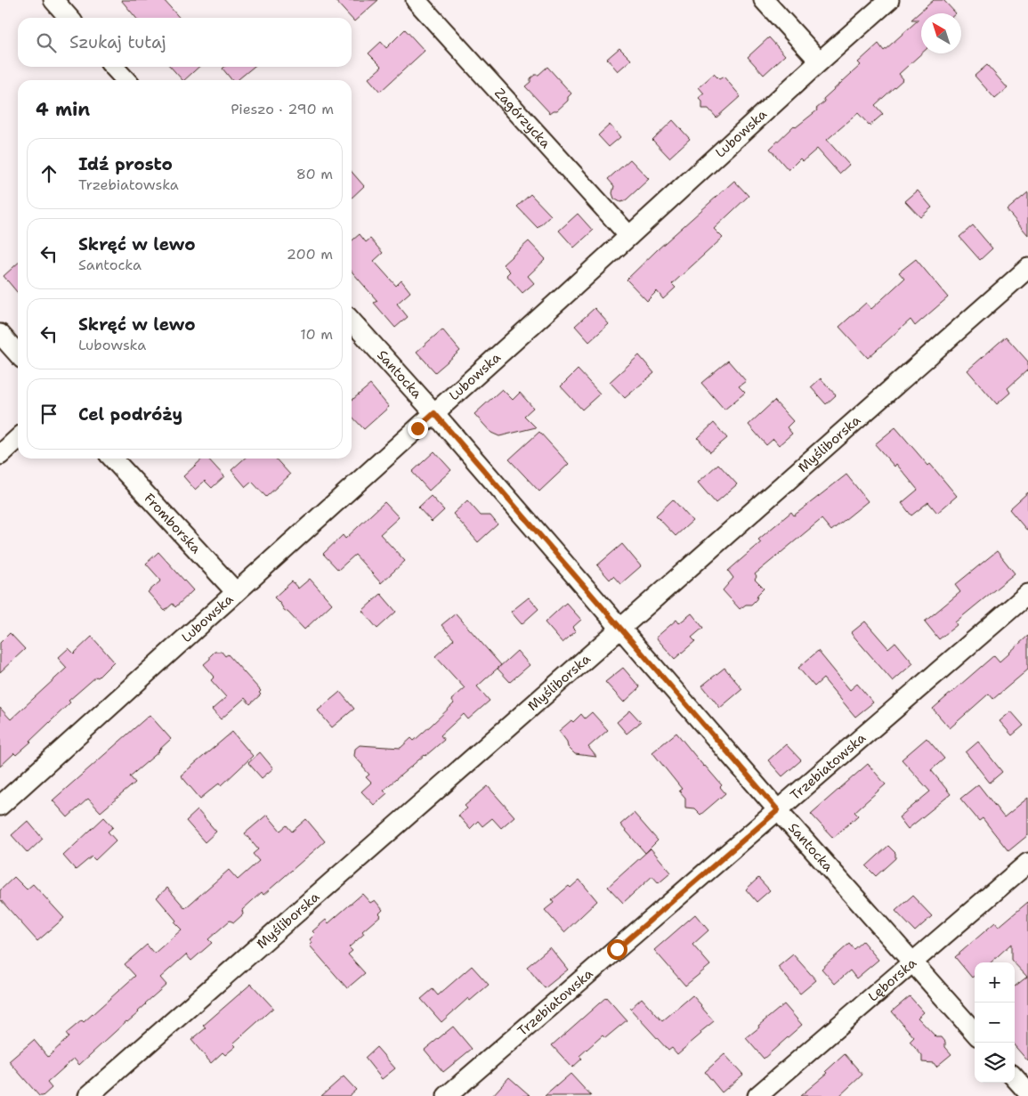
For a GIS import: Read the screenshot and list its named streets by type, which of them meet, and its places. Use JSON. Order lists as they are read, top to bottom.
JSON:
{
  "streets": {
    "street": [
      "Zagórzycka",
      "Lubowska",
      "Santocka",
      "Myśliborska",
      "Fromborska",
      "Trzebiatowska",
      "Lęborska"
    ]
  },
  "crossings": [
    ["Zagórzycka", "Lubowska"],
    ["Lubowska", "Santocka"],
    ["Lubowska", "Fromborska"],
    ["Santocka", "Myśliborska"],
    ["Santocka", "Trzebiatowska"],
    ["Santocka", "Lęborska"]
  ],
  "north": "top left",
  "page": {
    "search": "Szukaj tutaj",
    "heading": ["4 min", "Pieszo · 290 m"],
    "list": [
      ["Idź prosto", "Trzebiatowska", "80 m"],
      ["Skręć w lewo", "Santocka", "200 m"],
      ["Skręć w lewo", "Lubowska", "10 m"],
      "Cel podróży"
    ],
    "map_buttons": ["+", "−"]
  }
}
